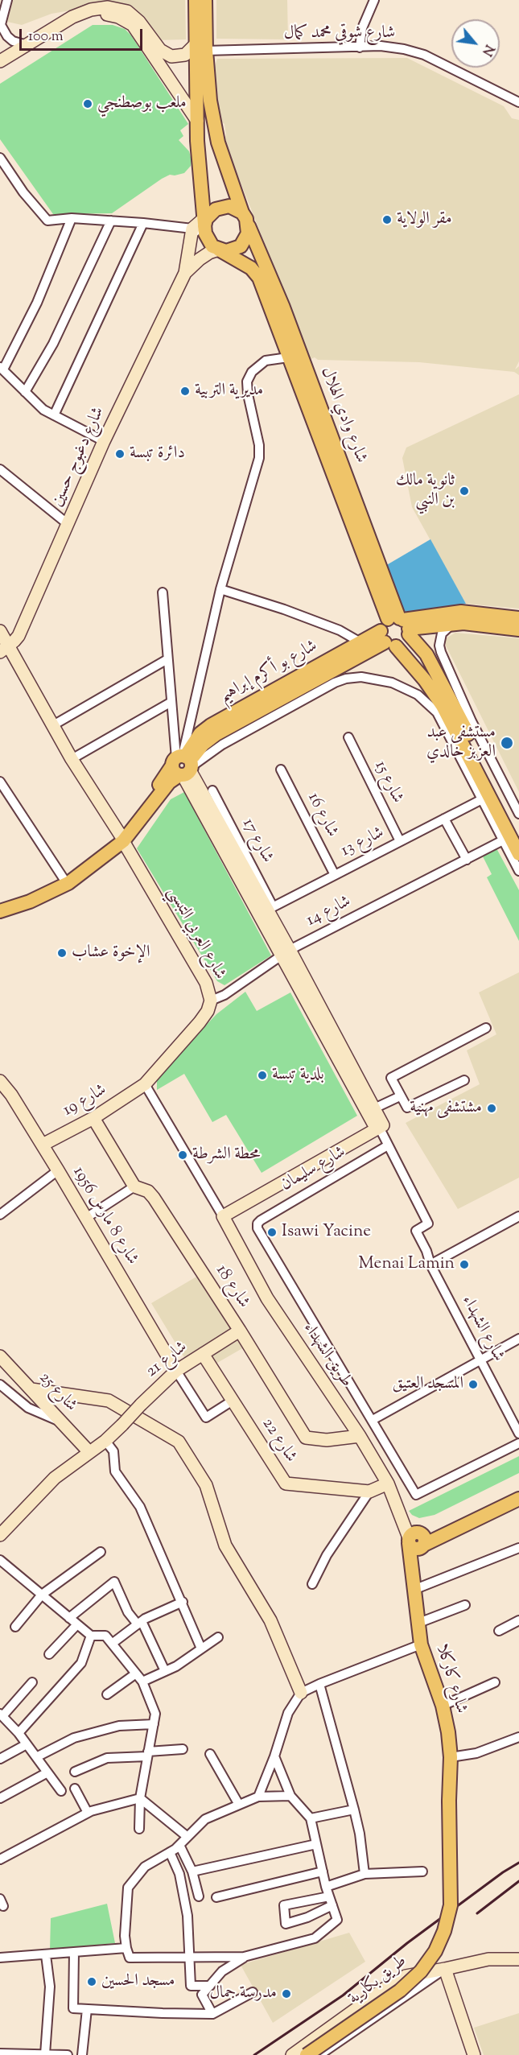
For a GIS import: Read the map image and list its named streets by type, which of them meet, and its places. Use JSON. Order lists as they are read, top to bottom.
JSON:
{
  "streets": {
    "main road": [
      "شارع وادي الهلال",
      "شارع بو أكرم إبراهيم",
      "شارع كاركلا",
      "طريق بكارية"
    ],
    "street": [
      "شارع شوقي محمد كمال",
      "شارع دغبوج حسين",
      "شارع 15",
      "شارع 16",
      "شارع 17",
      "شارع 13",
      "شارع 14",
      "شارع العربي التبسي",
      "شارع 19",
      "شارع سليمان",
      "شارع 8 مارس 1956",
      "شارع 18",
      "شارع الشهداء",
      "طريق الشهداء",
      "شارع 21",
      "شارع 25",
      "شارع 22"
    ]
  },
  "crossings": [
    ["شارع دغبوج حسين", "شارع العربي التبسي"],
    ["شارع 15", "شارع 13"],
    ["شارع 16", "شارع 13"],
    ["شارع 17", "شارع 13"],
    ["شارع 14", "شارع العربي التبسي"],
    ["شارع العربي التبسي", "شارع 19"],
    ["شارع العربي التبسي", "طريق الشهداء"],
    ["شارع 19", "شارع 8 مارس 1956"],
    ["شارع 19", "شارع 18"],
    ["شارع 19", "طريق الشهداء"],
    ["شارع سليمان", "شارع الشهداء"],
    ["شارع 8 مارس 1956", "شارع 21"],
    ["شارع 18", "طريق الشهداء"],
    ["شارع 18", "شارع 21"],
    ["طريق الشهداء", "شارع 22"],
    ["طريق الشهداء", "شارع كاركلا"],
    ["شارع 21", "شارع 25"],
    ["شارع 21", "شارع 22"],
    ["شارع كاركلا", "طريق بكارية"]
  ],
  "places": [
    "ملعب بوصطنجي",
    "مقر الولاية",
    "مديرية التربية",
    "دائرة تبسة",
    "ثانوية مالك بن النبي",
    "مستشفى عبد العزبز خالدي",
    "الإخوة عشاب",
    "بلدية تبسة",
    "مشتشفى مهنية",
    "محطة الشرطة",
    "Isawi Yacine",
    "Menai Lamin",
    "المسجد العتيق",
    "مسجد الحسين",
    "مدرسة جمال"
  ],
  "scale_bar": "100 m",
  "north": "bottom right"
}
